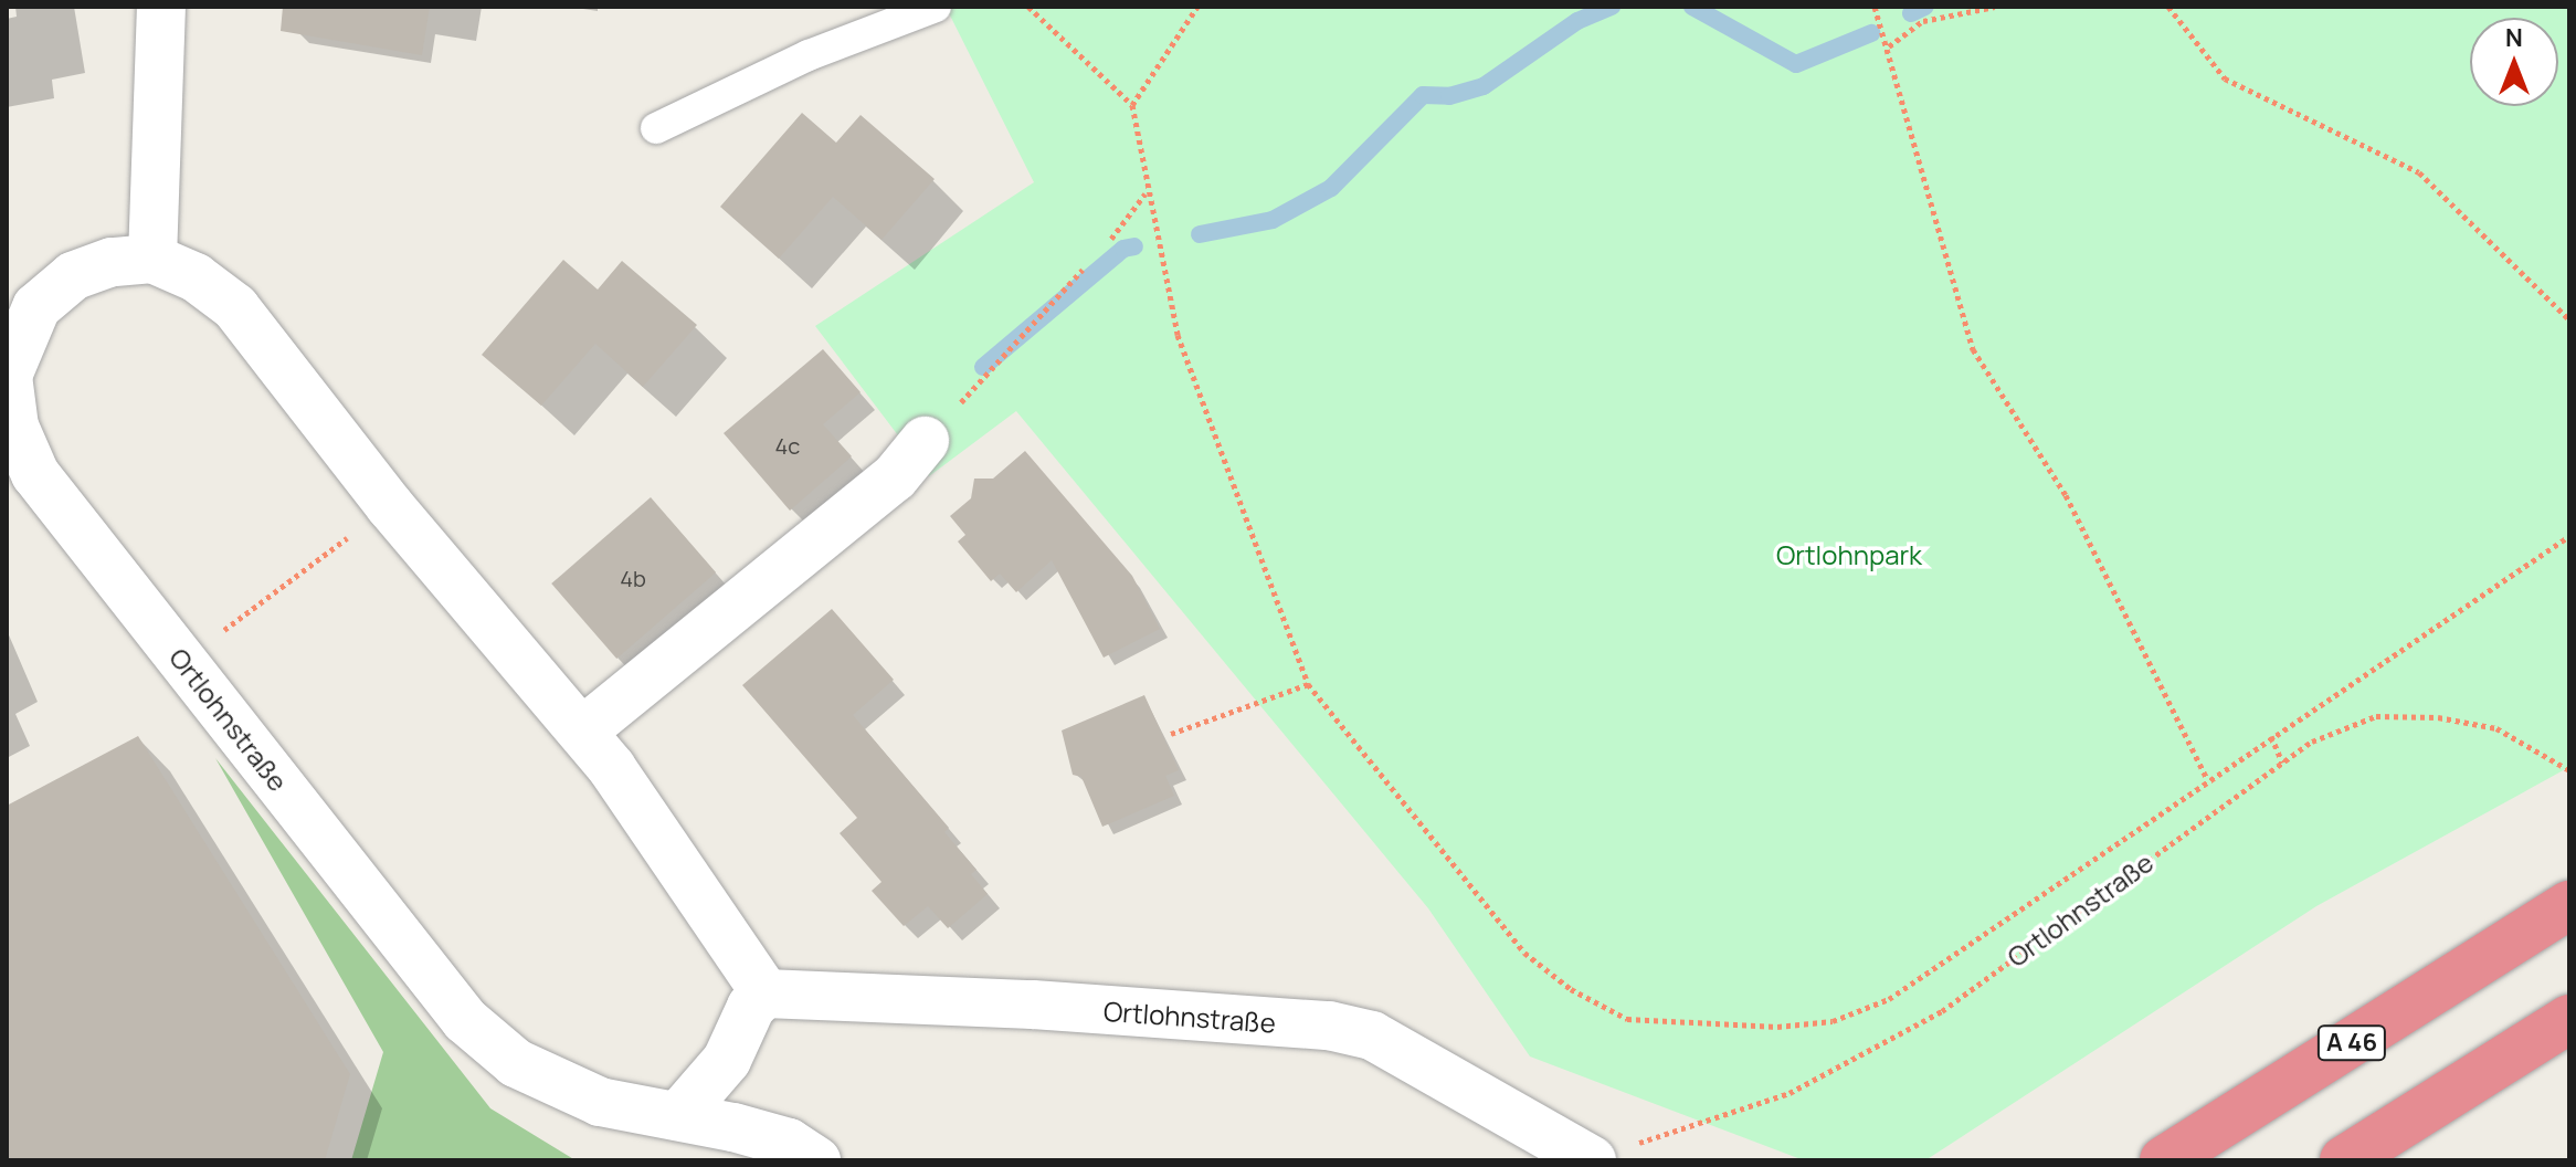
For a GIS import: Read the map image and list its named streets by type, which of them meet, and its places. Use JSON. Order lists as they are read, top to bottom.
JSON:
{
  "streets": {
    "highway": ["A 46"],
    "street": ["Ortlohnstraße"]
  },
  "parks": ["Ortlohnpark"],
  "house_numbers": ["4c", "4b"],
  "north": "top"
}
